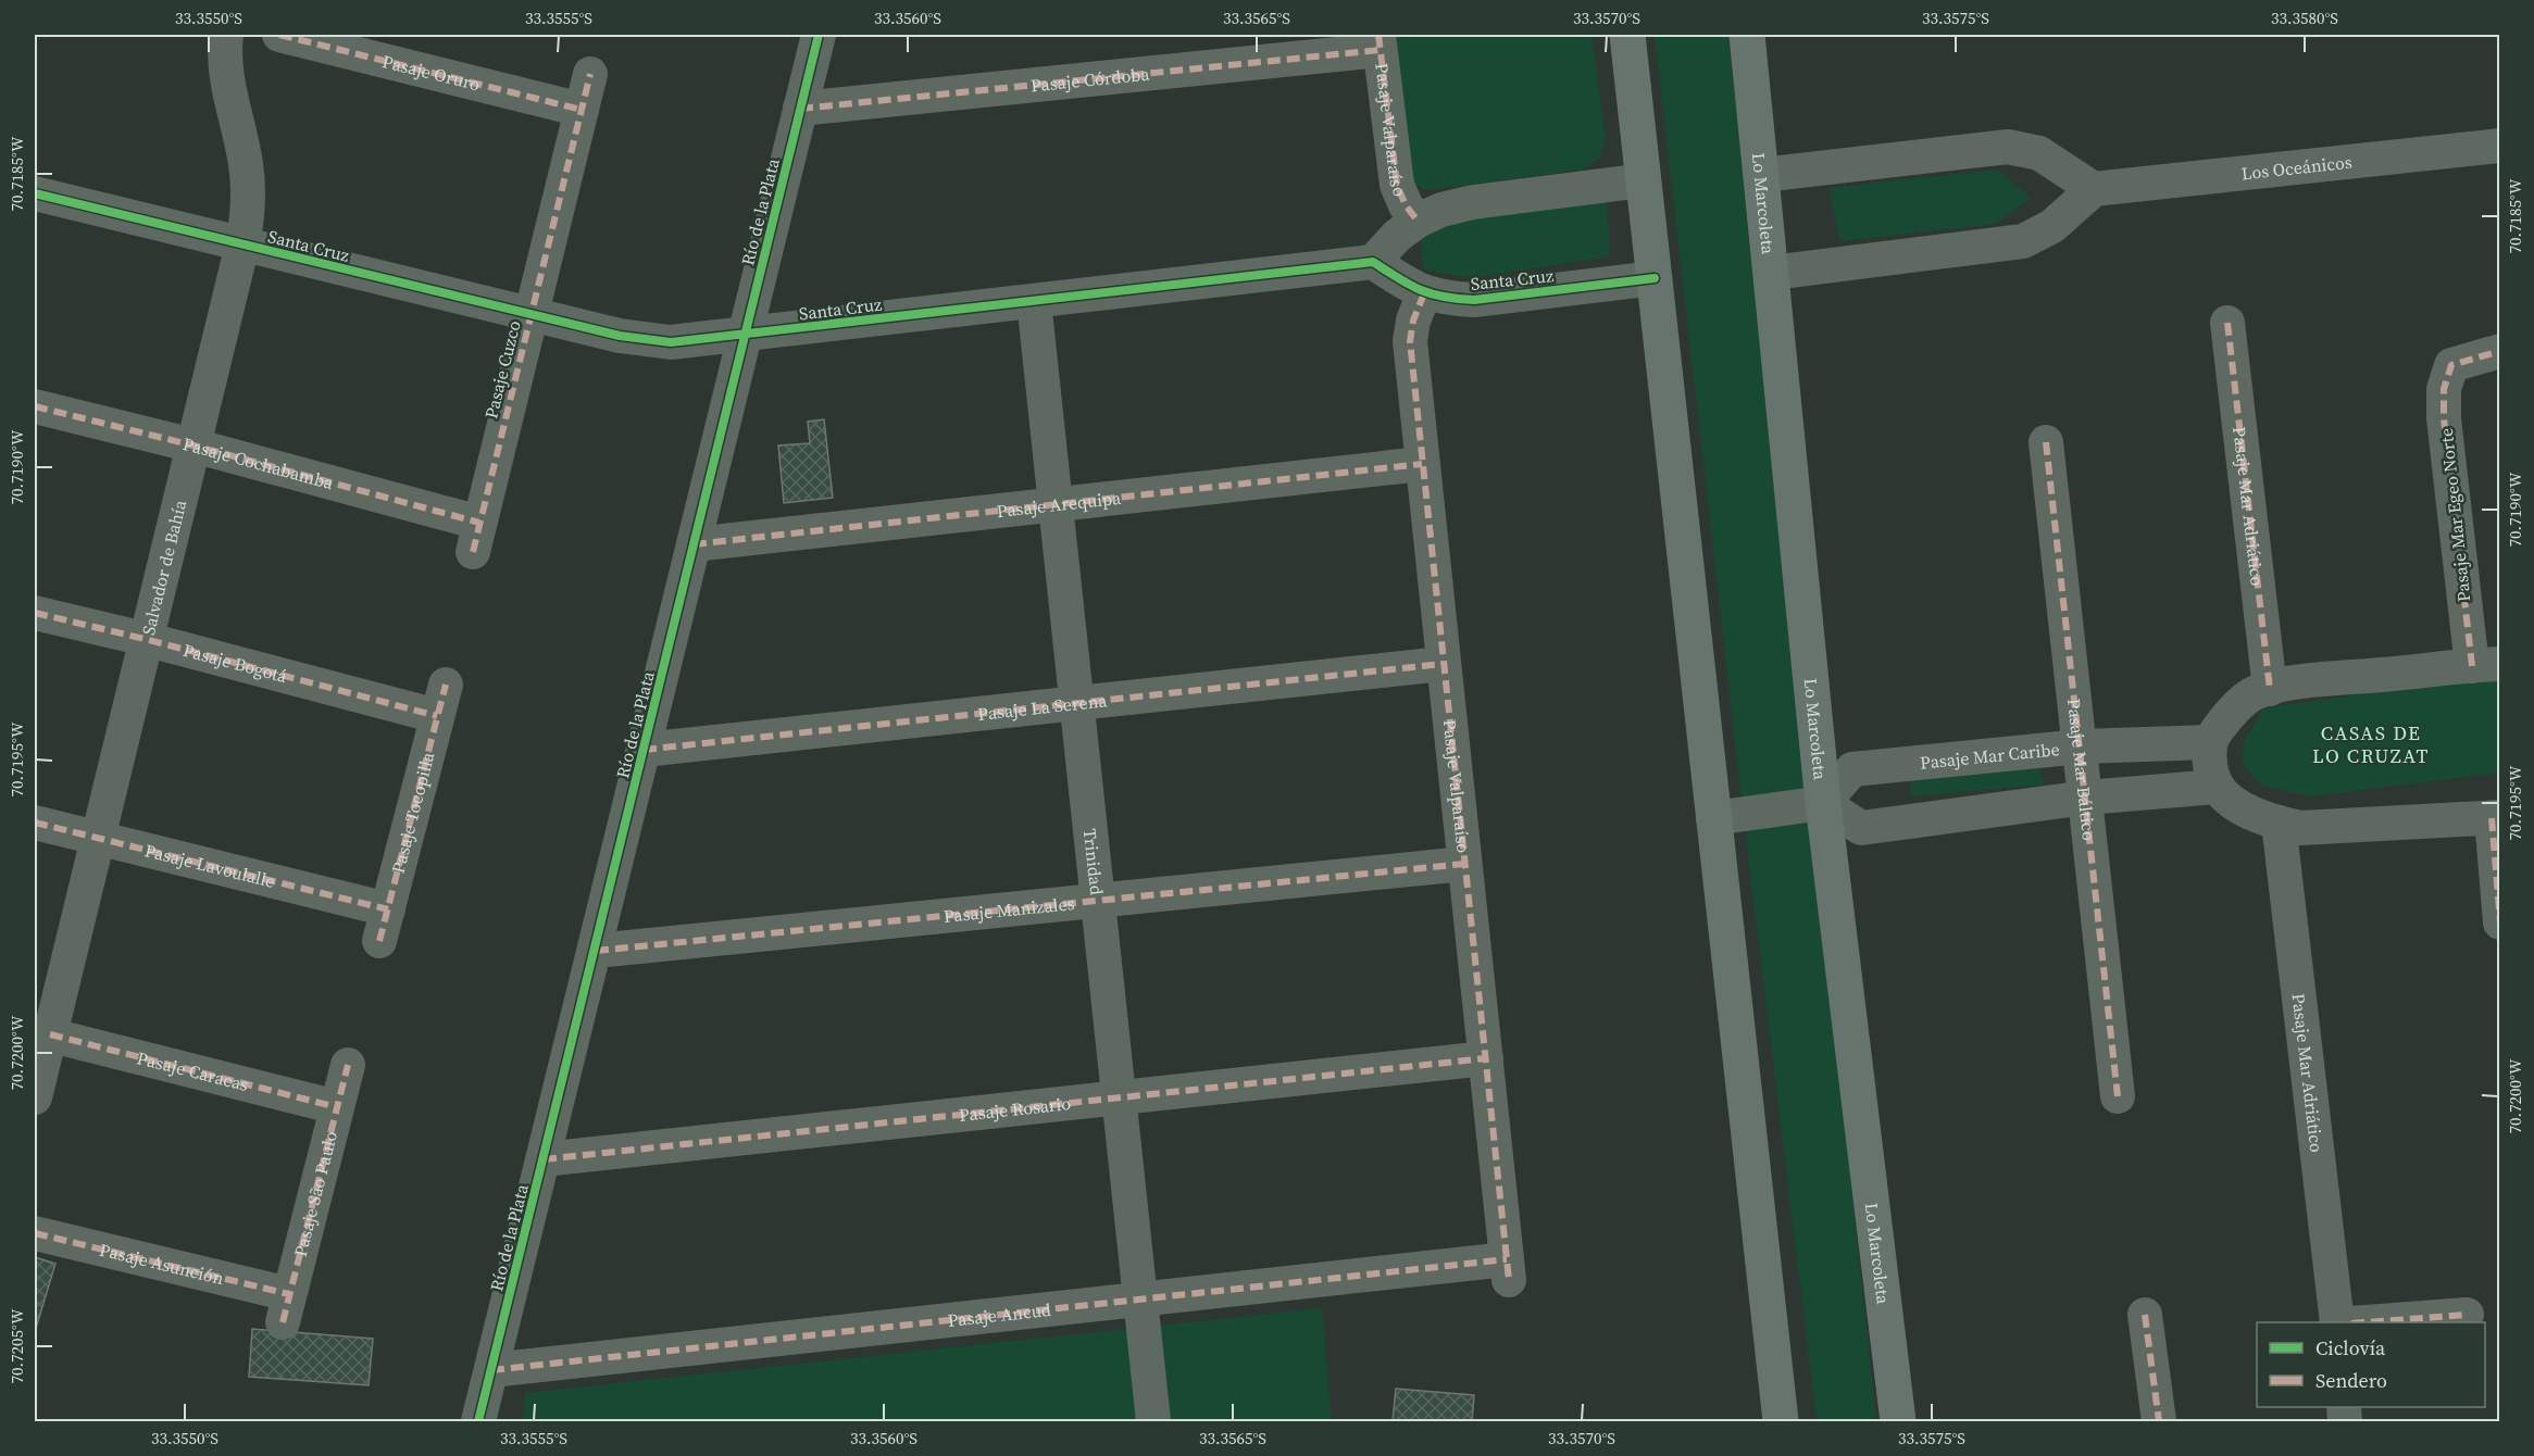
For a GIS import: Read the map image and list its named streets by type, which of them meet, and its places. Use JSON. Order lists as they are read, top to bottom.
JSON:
{
  "streets": {
    "main road": ["Lo Marcoleta"],
    "street": [
      "Pasaje Oruro",
      "Pasaje Córdoba",
      "Pasaje Valparaíso",
      "Los Oceánicos",
      "Río de la Plata",
      "Santa Cruz",
      "Pasaje Cuzco",
      "Pasaje Cochabamba",
      "Pasaje Arequipa",
      "Pasaje Mar Adriático",
      "Pasaje Mar Egeo Norte",
      "Salvador de Bahía",
      "Pasaje Bogotá",
      "Pasaje La Serena",
      "Pasaje Mar Caribe",
      "Pasaje Mar Báltico",
      "Pasaje Tocopilla",
      "Trinidad",
      "Pasaje Lavoulalle",
      "Pasaje Manizales",
      "Pasaje Caracas",
      "Pasaje Rosario",
      "Pasaje São Paulo",
      "Pasaje Asunción",
      "Pasaje Ancud"
    ]
  },
  "crossings": [
    ["Pasaje Oruro", "Pasaje Cuzco"],
    ["Pasaje Córdoba", "Pasaje Valparaíso"],
    ["Pasaje Córdoba", "Río de la Plata"],
    ["Pasaje Valparaíso", "Santa Cruz"],
    ["Pasaje Valparaíso", "Pasaje Arequipa"],
    ["Pasaje Valparaíso", "Pasaje La Serena"],
    ["Pasaje Valparaíso", "Pasaje Manizales"],
    ["Pasaje Valparaíso", "Pasaje Rosario"],
    ["Pasaje Valparaíso", "Pasaje Ancud"],
    ["Lo Marcoleta", "Pasaje Mar Caribe"],
    ["Río de la Plata", "Santa Cruz"],
    ["Río de la Plata", "Pasaje Arequipa"],
    ["Río de la Plata", "Pasaje La Serena"],
    ["Río de la Plata", "Pasaje Manizales"],
    ["Río de la Plata", "Pasaje Rosario"],
    ["Río de la Plata", "Pasaje Ancud"],
    ["Santa Cruz", "Pasaje Cuzco"],
    ["Santa Cruz", "Salvador de Bahía"],
    ["Santa Cruz", "Trinidad"],
    ["Pasaje Cuzco", "Pasaje Cochabamba"],
    ["Pasaje Cochabamba", "Salvador de Bahía"],
    ["Pasaje Arequipa", "Trinidad"],
    ["Salvador de Bahía", "Pasaje Bogotá"],
    ["Salvador de Bahía", "Pasaje Lavoulalle"],
    ["Salvador de Bahía", "Pasaje Caracas"],
    ["Pasaje Bogotá", "Pasaje Tocopilla"],
    ["Pasaje La Serena", "Trinidad"],
    ["Pasaje Mar Caribe", "Pasaje Mar Báltico"],
    ["Pasaje Tocopilla", "Pasaje Lavoulalle"],
    ["Trinidad", "Pasaje Manizales"],
    ["Trinidad", "Pasaje Rosario"],
    ["Trinidad", "Pasaje Ancud"],
    ["Pasaje Caracas", "Pasaje São Paulo"],
    ["Pasaje São Paulo", "Pasaje Asunción"]
  ],
  "districts": ["CASAS DE LO CRUZAT"],
  "legend": ["Ciclovía", "Sendero"],
  "coordinates": [
    "33.3550°S",
    "33.3555°S",
    "33.3560°S",
    "33.3565°S",
    "33.3570°S",
    "33.3575°S",
    "33.3580°S",
    "70.7185°W",
    "70.7190°W",
    "70.7195°W",
    "70.7200°W",
    "70.7205°W"
  ]
}
